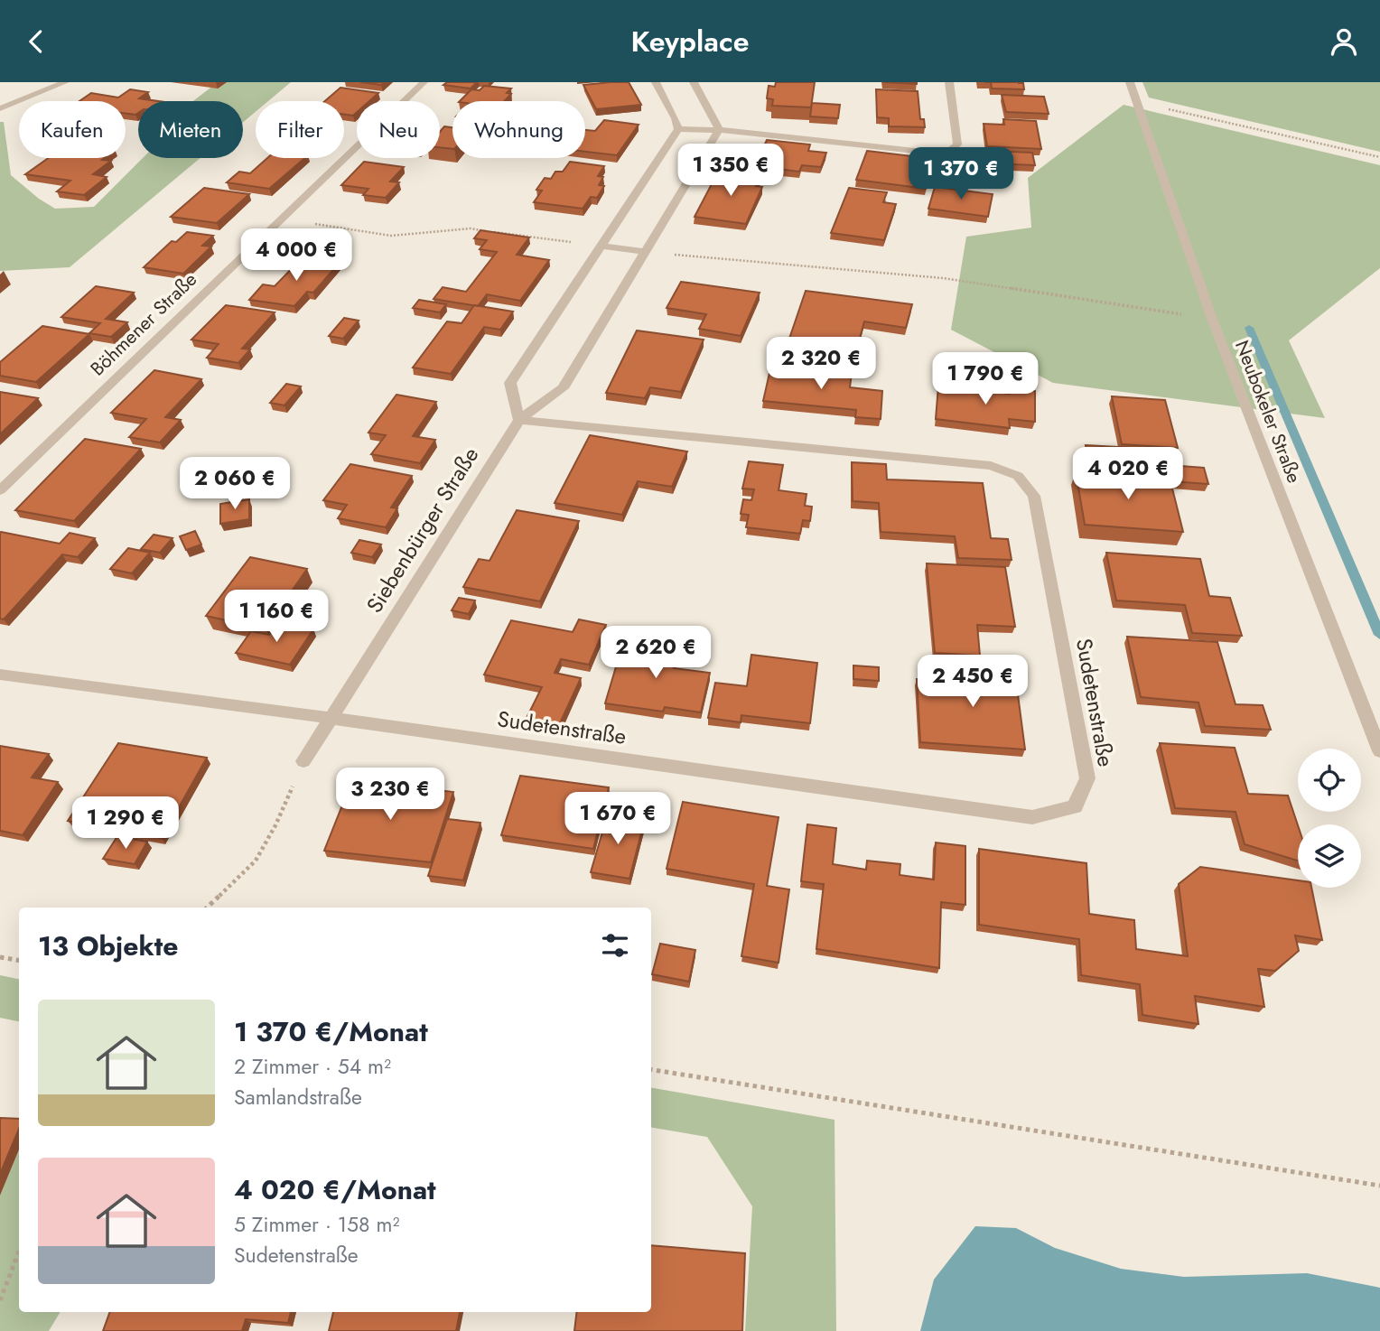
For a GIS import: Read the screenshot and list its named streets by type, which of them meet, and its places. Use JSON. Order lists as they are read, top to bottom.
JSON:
{
  "streets": {
    "street": [
      "Böhmener Straße",
      "Neubokeler Straße",
      "Siebenbürger Straße",
      "Sudetenstraße"
    ]
  },
  "crossings": [
    ["Siebenbürger Straße", "Sudetenstraße"]
  ],
  "page": {
    "header": "Keyplace",
    "chip": [
      "Kaufen",
      "Mieten",
      "Filter",
      "Neu",
      "Wohnung"
    ],
    "price": [
      "1 350 €",
      "1 370 €",
      "4 000 €",
      "2 320 €",
      "1 790 €",
      "4 020 €",
      "2 060 €",
      "1 160 €",
      "2 620 €",
      "2 450 €",
      "3 230 €",
      "1 670 €",
      "1 290 €"
    ],
    "heading": "13 Objekte",
    "list": [
      {
        "name": "1 370 €/Monat",
        "note": "2 Zimmer · 54 m² · Samlandstraße"
      },
      {
        "name": "4 020 €/Monat",
        "note": "5 Zimmer · 158 m² · Sudetenstraße"
      }
    ]
  }
}
